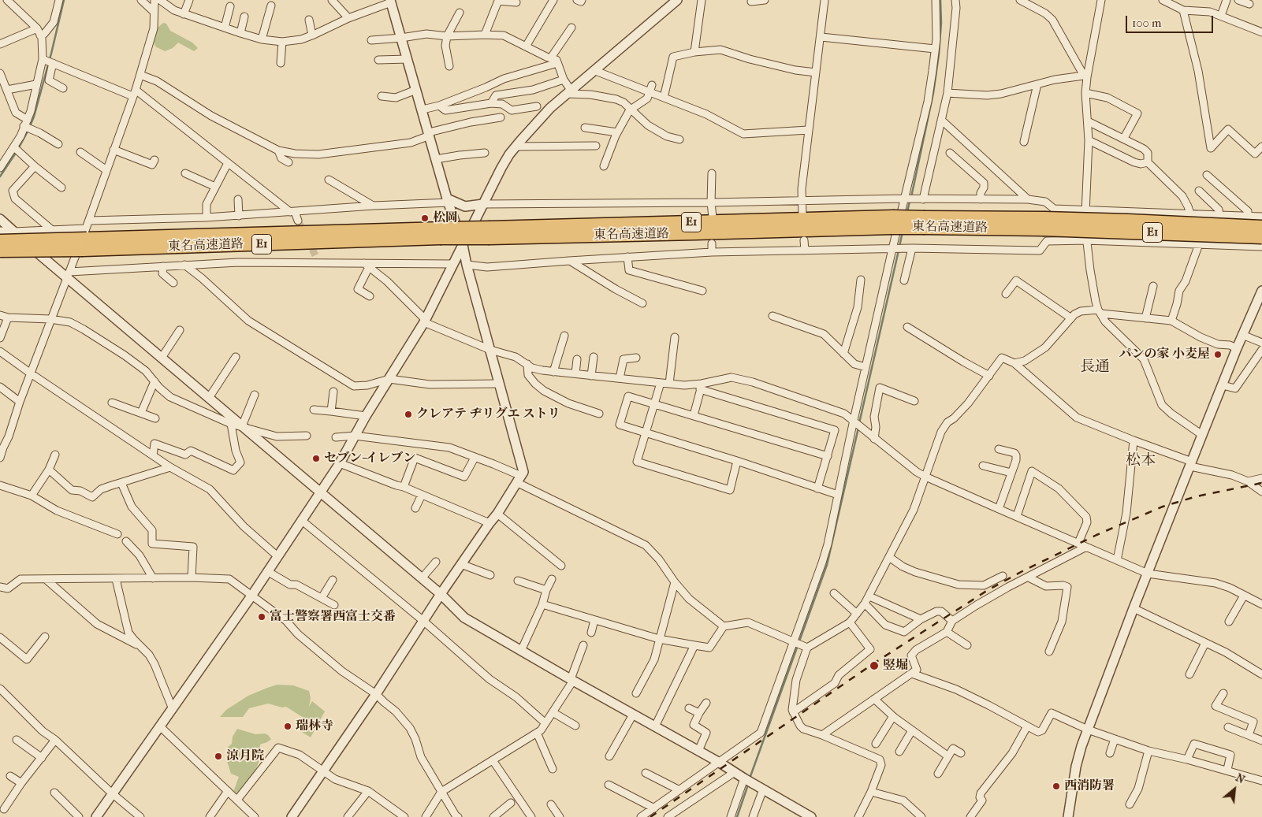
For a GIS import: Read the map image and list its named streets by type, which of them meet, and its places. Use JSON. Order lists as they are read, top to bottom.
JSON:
{
  "streets": {
    "highway": ["E1", "東名高速道路"]
  },
  "districts": ["長通", "松本"],
  "places": [
    "松岡",
    "パンの家 小麦屋",
    "クレアテ ヂリグエ ストリ",
    "セブン-イレブン",
    "富士警察署西富士交番",
    "竪堀",
    "瑞林寺",
    "涼月院",
    "西消防署"
  ],
  "scale_bar": "100 m",
  "north": "top right"
}
